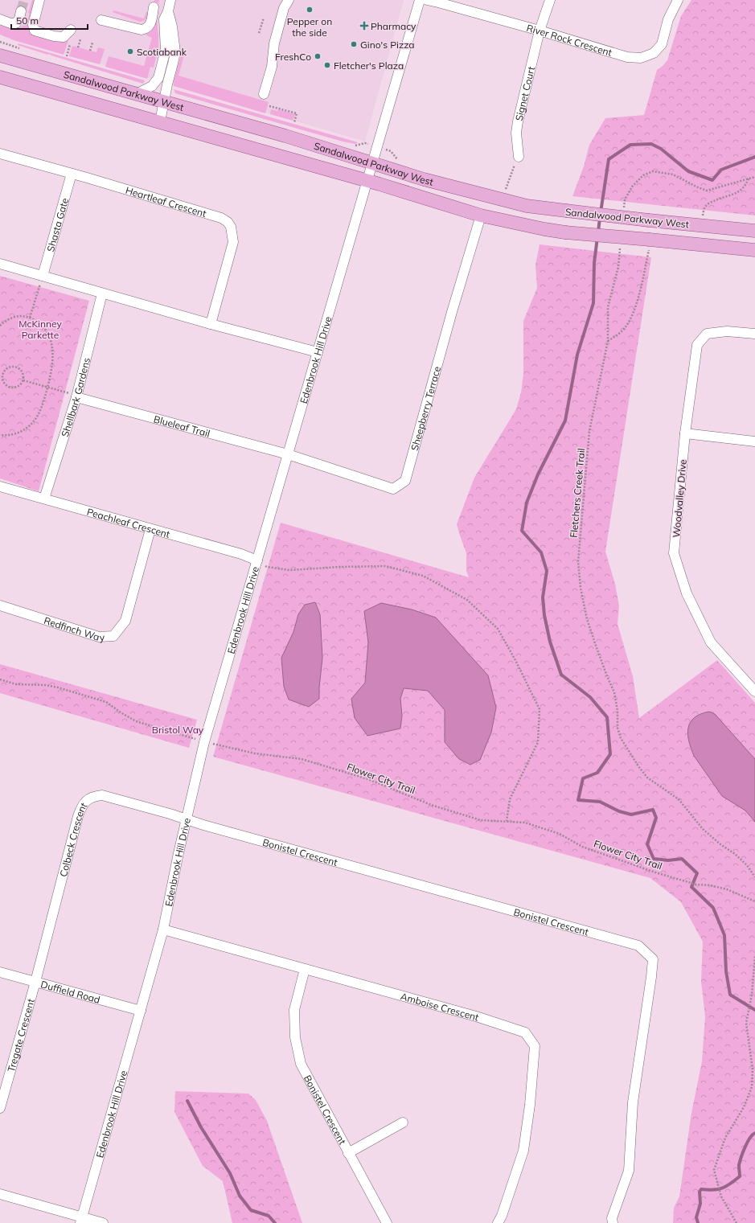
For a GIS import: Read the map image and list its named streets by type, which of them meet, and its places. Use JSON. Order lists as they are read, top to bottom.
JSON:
{
  "streets": {
    "main road": ["Sandalwood Parkway West"],
    "street": [
      "River Rock Crescent",
      "Signet Court",
      "Heartleaf Crescent",
      "Shasta Gate",
      "Edenbrook Hill Drive",
      "Shellbark Gardens",
      "Sheepberry Terrace",
      "Blueleaf Trail",
      "Woodvalley Drive",
      "Peachleaf Crescent",
      "Redfinch Way",
      "Colbeck Crescent",
      "Bonistel Crescent",
      "Duffield Road",
      "Amboise Crescent",
      "Tregate Crescent"
    ],
    "path": ["Fletchers Creek Trail", "Flower City Trail"]
  },
  "crossings": [
    ["River Rock Crescent", "Signet Court"],
    ["Sandalwood Parkway West", "Edenbrook Hill Drive"],
    ["Sandalwood Parkway West", "Sheepberry Terrace"],
    ["Heartleaf Crescent", "Shasta Gate"],
    ["Edenbrook Hill Drive", "Sheepberry Terrace"],
    ["Edenbrook Hill Drive", "Blueleaf Trail"],
    ["Edenbrook Hill Drive", "Peachleaf Crescent"],
    ["Edenbrook Hill Drive", "Flower City Trail"],
    ["Edenbrook Hill Drive", "Colbeck Crescent"],
    ["Edenbrook Hill Drive", "Bonistel Crescent"],
    ["Edenbrook Hill Drive", "Duffield Road"],
    ["Edenbrook Hill Drive", "Amboise Crescent"],
    ["Shellbark Gardens", "Blueleaf Trail"],
    ["Shellbark Gardens", "Peachleaf Crescent"],
    ["Sheepberry Terrace", "Blueleaf Trail"],
    ["Peachleaf Crescent", "Redfinch Way"],
    ["Colbeck Crescent", "Bonistel Crescent"],
    ["Colbeck Crescent", "Duffield Road"],
    ["Colbeck Crescent", "Tregate Crescent"],
    ["Bonistel Crescent", "Amboise Crescent"],
    ["Duffield Road", "Tregate Crescent"]
  ],
  "parks": ["McKinney Parkette", "Bristol Way"],
  "places": {
    "other": [
      "Pepper on the side",
      "Gino's Pizza",
      "Scotiabank",
      "FreshCo",
      "Fletcher's Plaza"
    ],
    "health": ["Pharmacy"]
  },
  "scale_bar": "50 m"
}
